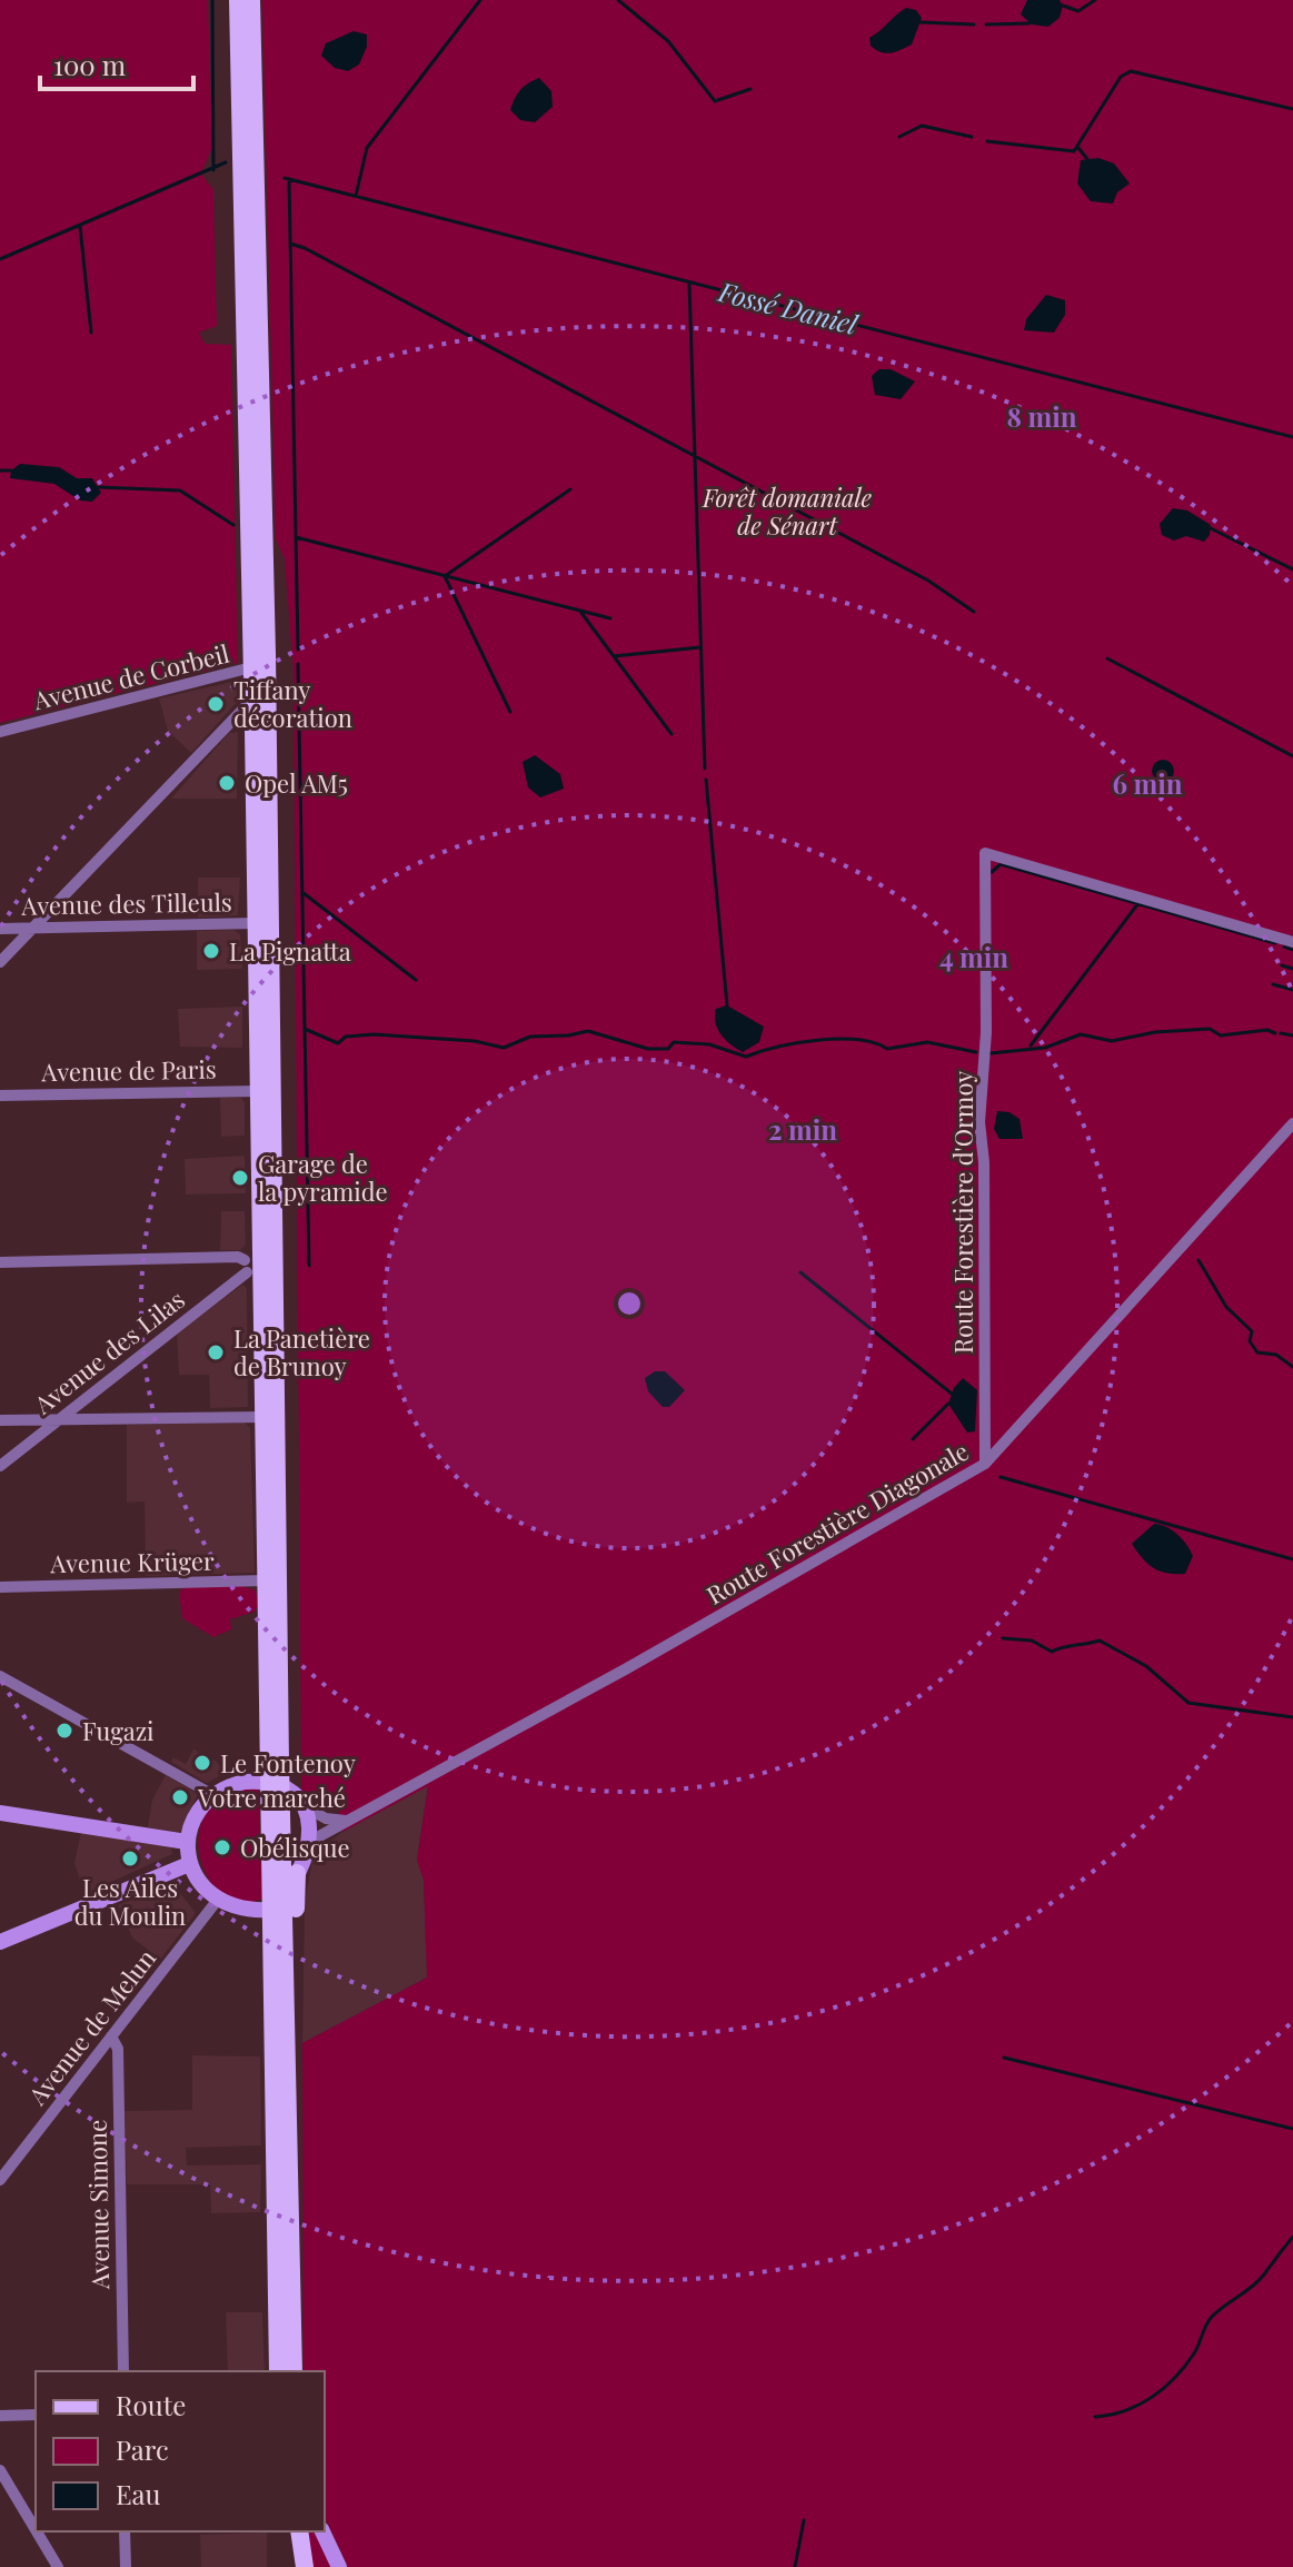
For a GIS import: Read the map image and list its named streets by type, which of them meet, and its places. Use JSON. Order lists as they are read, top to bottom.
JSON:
{
  "streets": {
    "street": [
      "Avenue de Corbeil",
      "Avenue des Tilleuls",
      "Avenue de Paris",
      "Route Forestière d'Ormoy",
      "Avenue des Lilas",
      "Route Forestière Diagonale",
      "Avenue Krüger",
      "Avenue de Melun",
      "Avenue Simone"
    ]
  },
  "crossings": [
    ["Route Forestière d'Ormoy", "Route Forestière Diagonale"],
    ["Avenue de Melun", "Avenue Simone"]
  ],
  "water": ["Fossé Daniel"],
  "parks": ["Forêt domaniale de Sénart"],
  "places": [
    "Tiffany décoration",
    "Opel AM5",
    "La Pignatta",
    "Garage de la pyramide",
    "La Panetière de Brunoy",
    "Fugazi",
    "Le Fontenoy",
    "Votre marché",
    "Obélisque",
    "Les Ailes du Moulin"
  ],
  "legend": ["Route", "Parc", "Eau"],
  "scale_bar": "100 m",
  "rings": [
    "8 min",
    "6 min",
    "4 min",
    "2 min"
  ]
}
